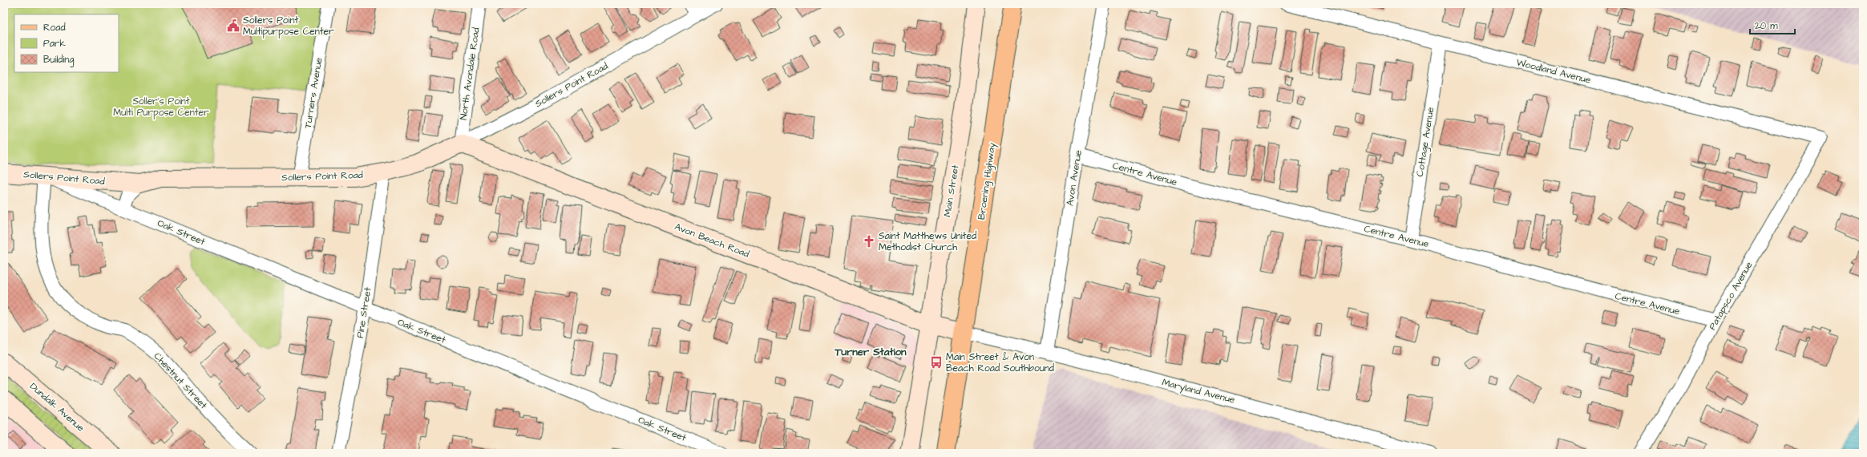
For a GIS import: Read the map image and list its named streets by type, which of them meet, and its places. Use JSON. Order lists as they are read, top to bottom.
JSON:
{
  "streets": {
    "main road": ["Broening Highway"],
    "street": [
      "Woodland Avenue",
      "North Avondale Road",
      "Sollers Point Road",
      "Turners Avenue",
      "Cottage Avenue",
      "Centre Avenue",
      "Avon Avenue",
      "Main Street",
      "Oak Street",
      "Avon Beach Road",
      "Patapsco Avenue",
      "Pine Street",
      "Chestnut Street",
      "Maryland Avenue",
      "Dundalk Avenue"
    ]
  },
  "crossings": [
    ["Woodland Avenue", "Cottage Avenue"],
    ["Woodland Avenue", "Patapsco Avenue"],
    ["North Avondale Road", "Sollers Point Road"],
    ["North Avondale Road", "Avon Beach Road"],
    ["Sollers Point Road", "Turners Avenue"],
    ["Sollers Point Road", "Oak Street"],
    ["Sollers Point Road", "Avon Beach Road"],
    ["Sollers Point Road", "Pine Street"],
    ["Sollers Point Road", "Chestnut Street"],
    ["Cottage Avenue", "Centre Avenue"],
    ["Centre Avenue", "Avon Avenue"],
    ["Centre Avenue", "Patapsco Avenue"],
    ["Avon Avenue", "Maryland Avenue"],
    ["Broening Highway", "Avon Beach Road"],
    ["Broening Highway", "Maryland Avenue"],
    ["Main Street", "Avon Beach Road"],
    ["Oak Street", "Pine Street"],
    ["Oak Street", "Chestnut Street"],
    ["Avon Beach Road", "Maryland Avenue"]
  ],
  "districts": ["Turner Station"],
  "parks": ["Soller's Point Multi Purpose Center"],
  "places": {
    "public building": ["Sollers Point Multipurpose Center"],
    "church": ["Saint Matthews United Methodist Church"],
    "bus stop": ["Main Street & Avon Beach Road Southbound"]
  },
  "legend": ["Road", "Park", "Building"],
  "scale_bar": "20 m"
}
